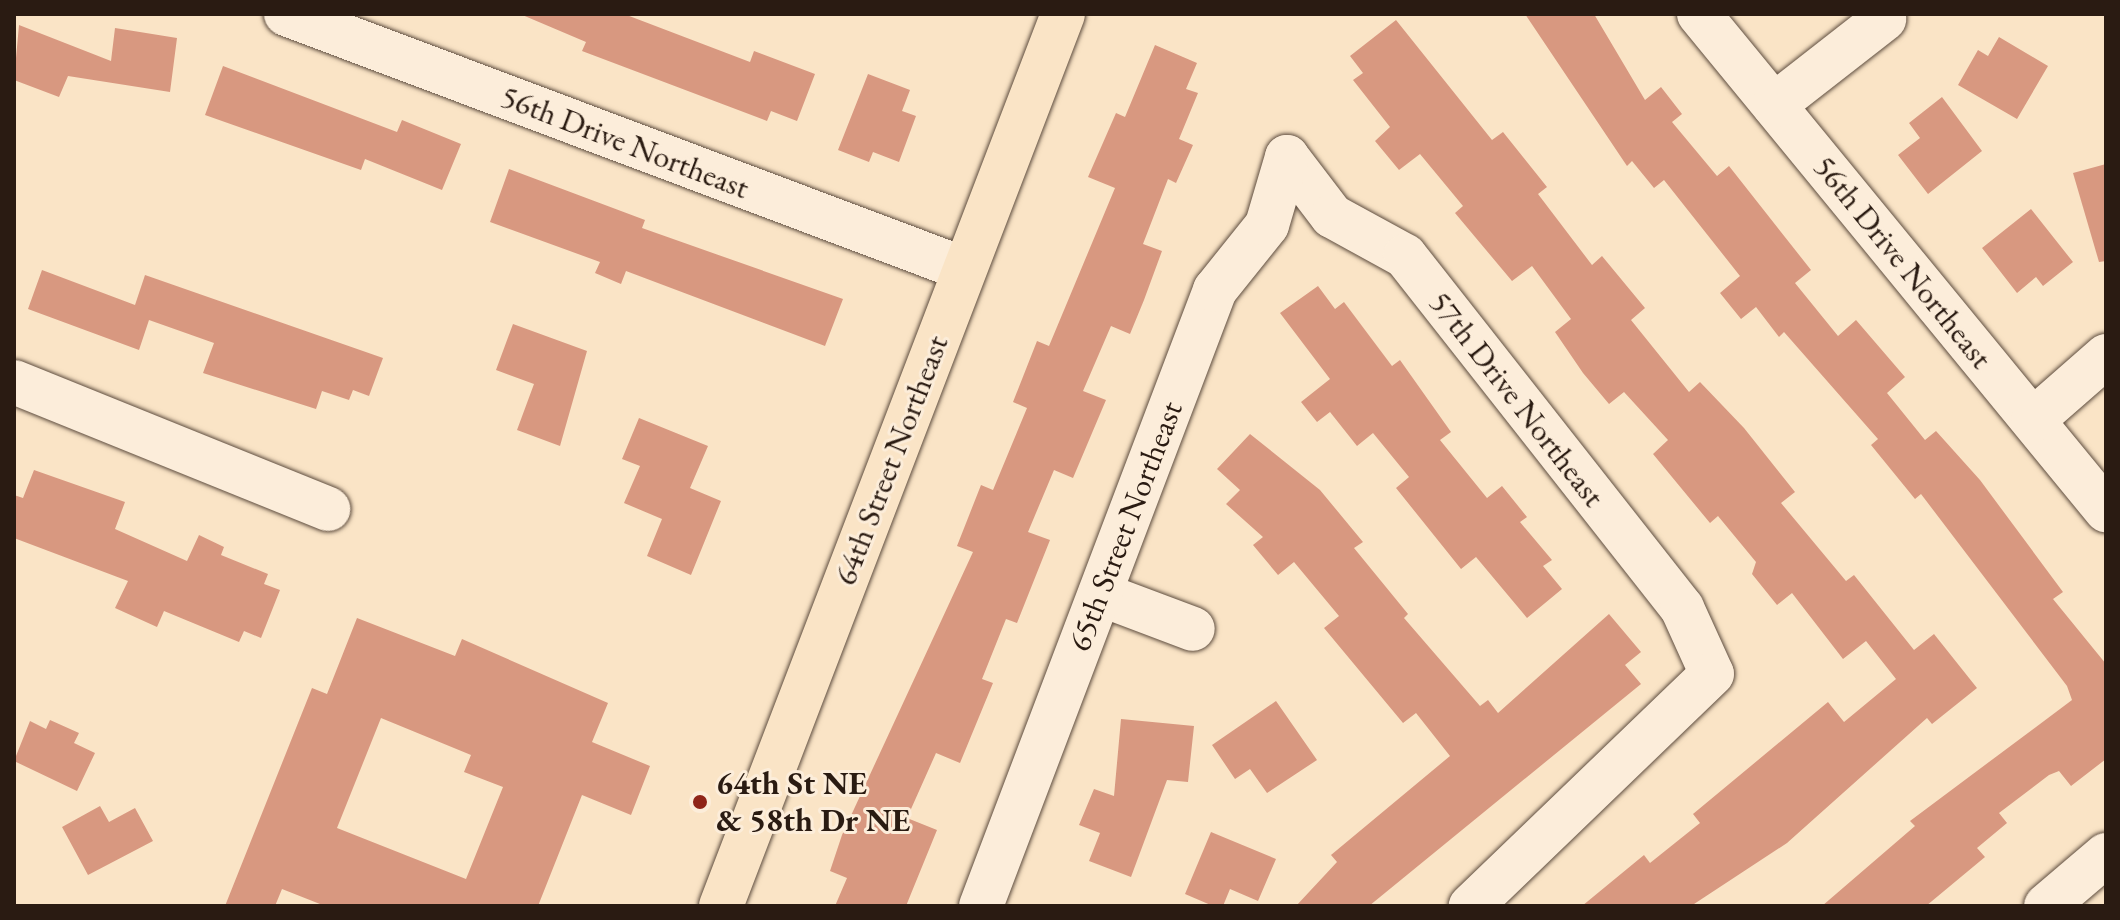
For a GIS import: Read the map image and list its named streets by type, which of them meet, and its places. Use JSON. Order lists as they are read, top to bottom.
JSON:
{
  "streets": {
    "main road": ["64th Street Northeast"],
    "street": ["56th Drive Northeast", "57th Drive Northeast", "65th Street Northeast"]
  },
  "crossings": [
    ["56th Drive Northeast", "64th Street Northeast"],
    ["57th Drive Northeast", "65th Street Northeast"]
  ],
  "places": ["64th St NE & 58th Dr NE"]
}
